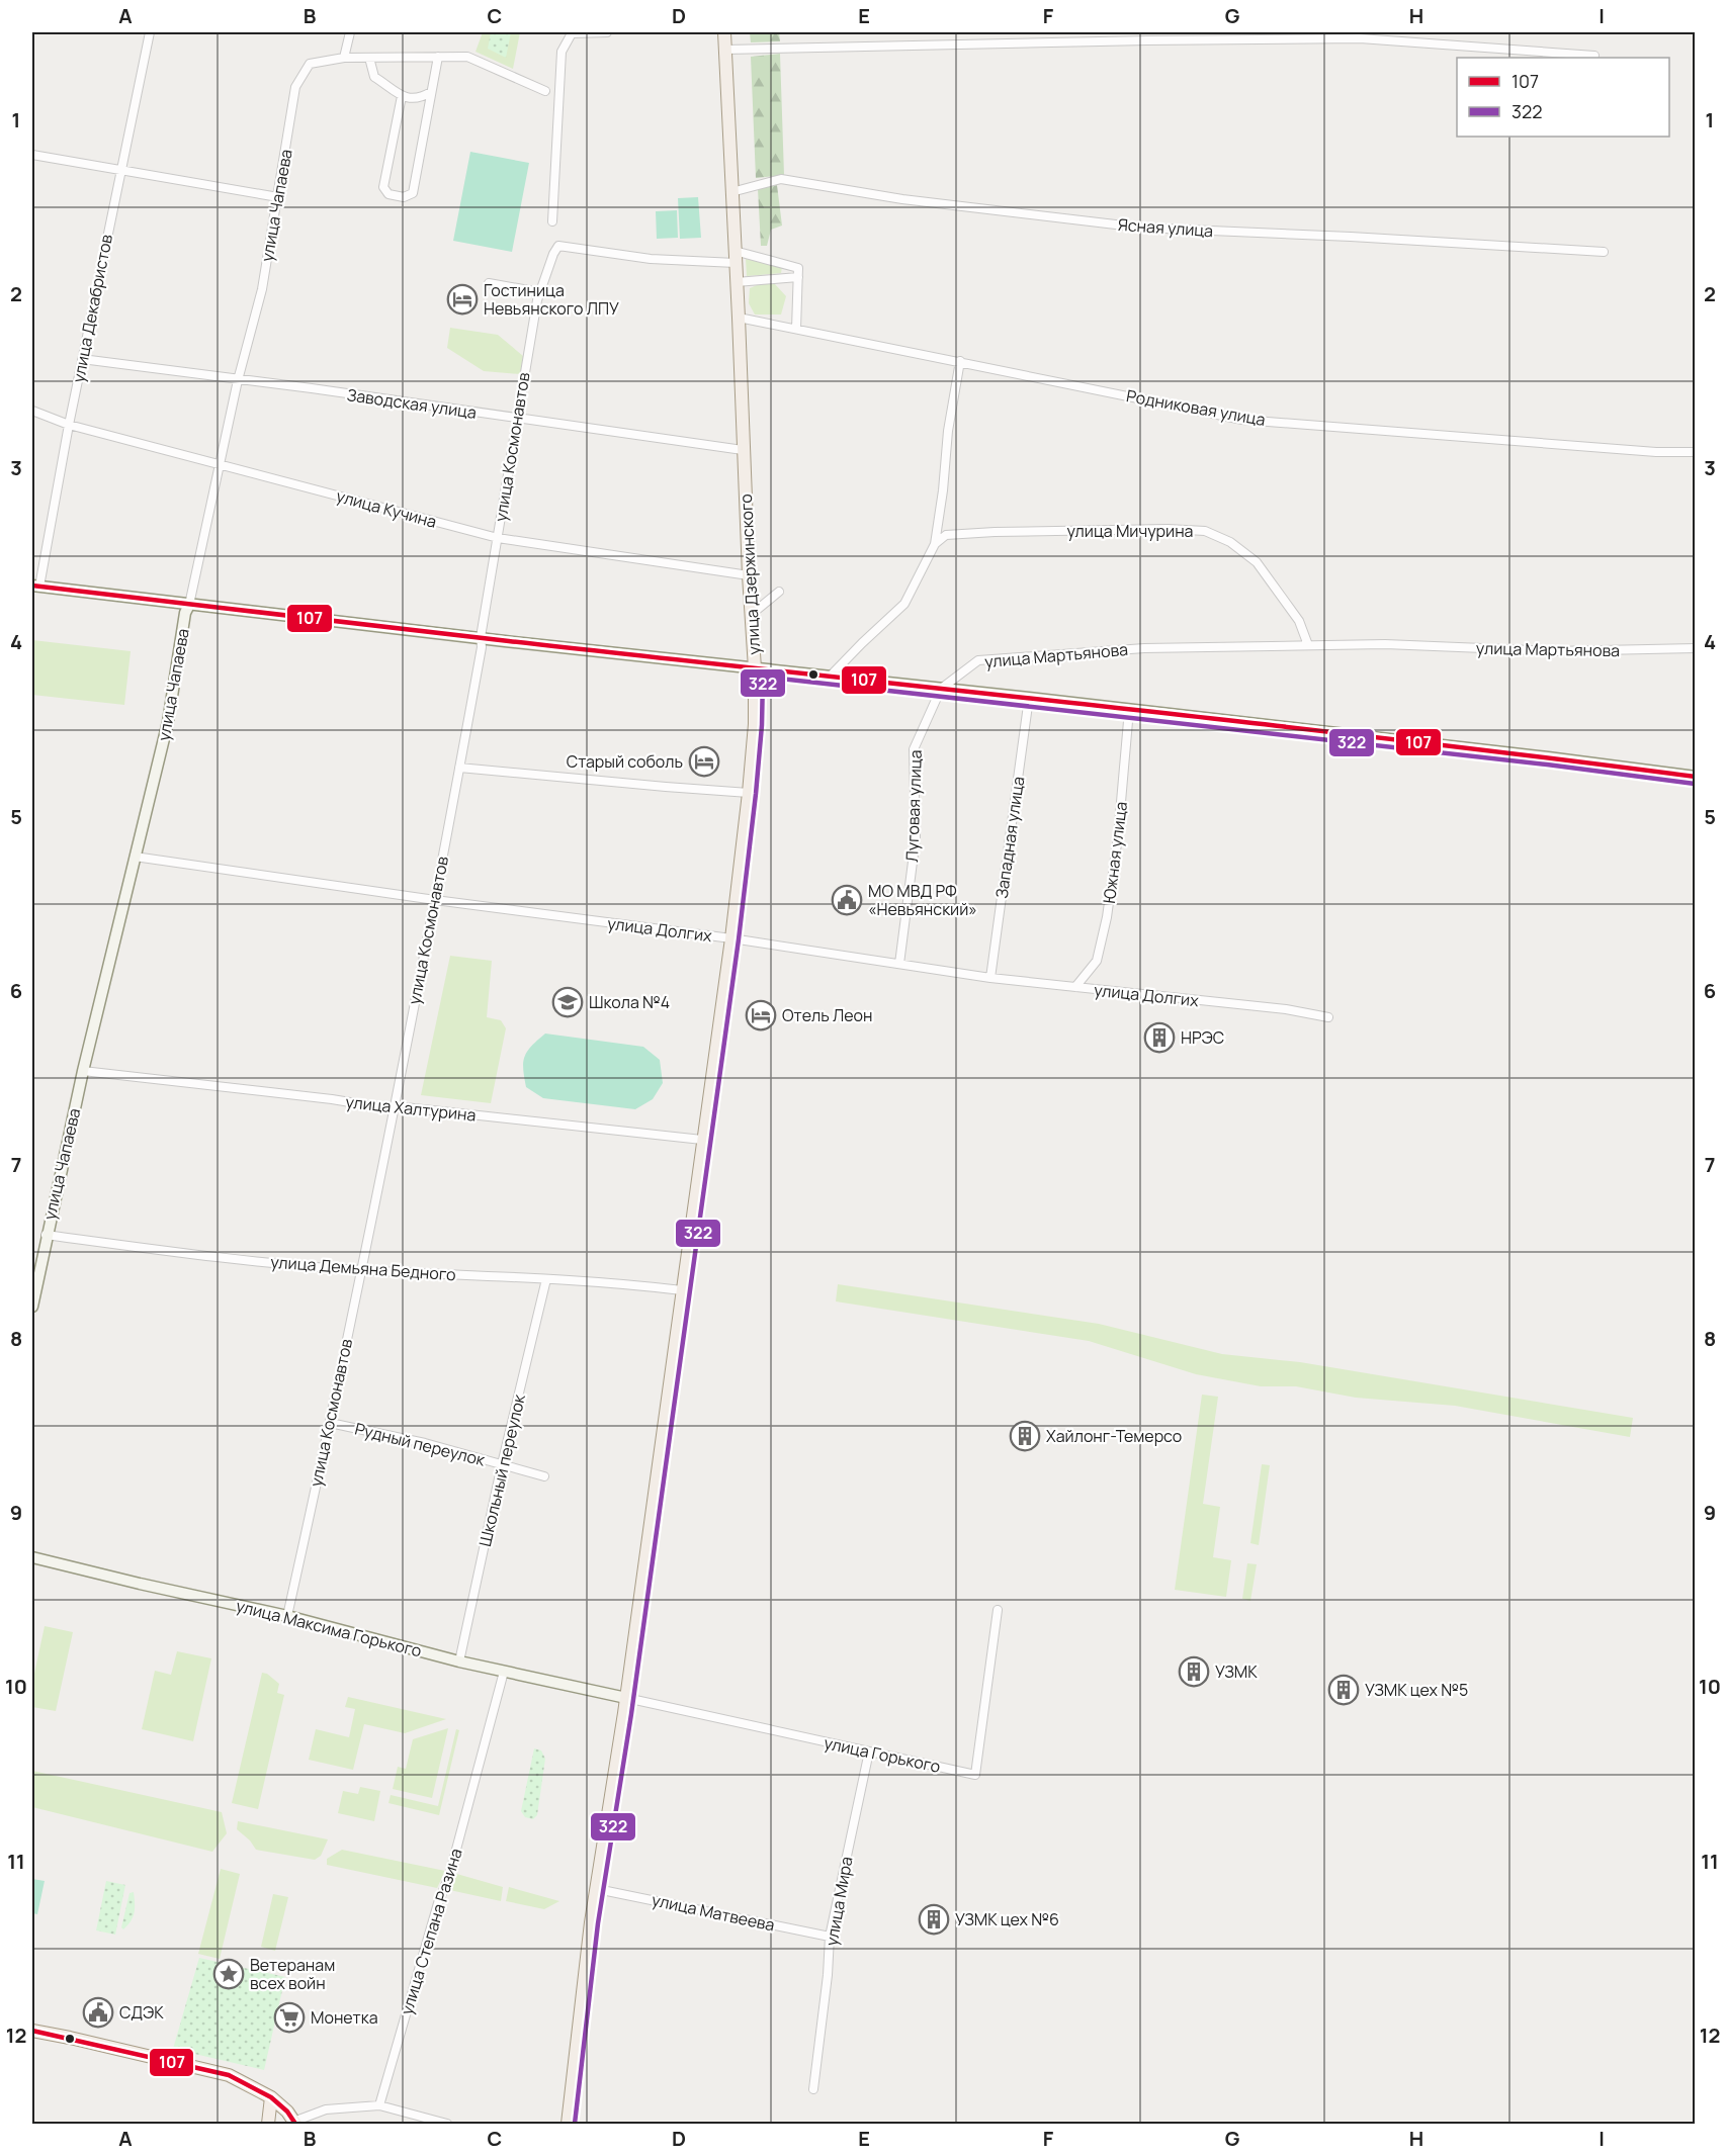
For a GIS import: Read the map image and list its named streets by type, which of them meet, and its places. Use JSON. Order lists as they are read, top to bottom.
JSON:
{
  "streets": {
    "main road": ["улица Чапаева", "улица Дзержинского", "улица Максима Горького"],
    "street": [
      "Ясная улица",
      "улица Декабристов",
      "Заводская улица",
      "Родниковая улица",
      "улица Космонавтов",
      "улица Кучина",
      "улица Мичурина",
      "улица Мартьянова",
      "Луговая улица",
      "Западная улица",
      "Южная улица",
      "улица Долгих",
      "улица Халтурина",
      "улица Демьяна Бедного",
      "Рудный переулок",
      "Школьный переулок",
      "улица Горького",
      "улица Мира",
      "улица Матвеева",
      "улица Степана Разина"
    ]
  },
  "crossings": [
    ["улица Чапаева", "Заводская улица"],
    ["улица Чапаева", "улица Кучина"],
    ["улица Чапаева", "улица Долгих"],
    ["улица Чапаева", "улица Халтурина"],
    ["улица Чапаева", "улица Демьяна Бедного"],
    ["Ясная улица", "улица Дзержинского"],
    ["улица Декабристов", "Заводская улица"],
    ["улица Декабристов", "улица Кучина"],
    ["Заводская улица", "улица Космонавтов"],
    ["Заводская улица", "улица Дзержинского"],
    ["Родниковая улица", "улица Дзержинского"],
    ["улица Космонавтов", "улица Кучина"],
    ["улица Космонавтов", "улица Дзержинского"],
    ["улица Космонавтов", "улица Долгих"],
    ["улица Космонавтов", "улица Халтурина"],
    ["улица Космонавтов", "улица Демьяна Бедного"],
    ["улица Космонавтов", "Рудный переулок"],
    ["улица Космонавтов", "улица Максима Горького"],
    ["улица Кучина", "улица Дзержинского"],
    ["улица Мичурина", "улица Мартьянова"],
    ["улица Дзержинского", "улица Долгих"],
    ["улица Дзержинского", "улица Халтурина"],
    ["улица Дзержинского", "улица Демьяна Бедного"],
    ["улица Дзержинского", "улица Максима Горького"],
    ["улица Дзержинского", "улица Горького"],
    ["улица Дзержинского", "улица Матвеева"],
    ["улица Мартьянова", "Луговая улица"],
    ["Луговая улица", "улица Долгих"],
    ["Западная улица", "улица Долгих"],
    ["Южная улица", "улица Долгих"],
    ["улица Демьяна Бедного", "Школьный переулок"],
    ["Рудный переулок", "Школьный переулок"],
    ["Школьный переулок", "улица Максима Горького"],
    ["улица Максима Горького", "улица Горького"],
    ["улица Максима Горького", "улица Степана Разина"],
    ["улица Горького", "улица Мира"],
    ["улица Мира", "улица Матвеева"]
  ],
  "places": {
    "hotel": ["Гостиница Невьянского ЛПУ", "Старый соболь", "Отель Леон"],
    "public building": ["МО МВД РФ «Невьянский»", "СДЭК"],
    "school or university": ["Школа №4"],
    "building": [
      "НРЭС",
      "Хайлонг-Темерсо",
      "УЗМК",
      "УЗМК цех №5",
      "УЗМК цех №6"
    ],
    "place": ["Ветеранам всех войн"],
    "supermarket": ["Монетка"]
  },
  "lines": ["transit line 107", "transit line 322"],
  "legend": ["107", "322"],
  "grid": {
    "columns": [
      "A",
      "B",
      "C",
      "D",
      "E",
      "F",
      "G",
      "H",
      "I"
    ],
    "rows": [
      "1",
      "2",
      "3",
      "4",
      "5",
      "6",
      "7",
      "8",
      "9",
      "10",
      "11",
      "12"
    ]
  }
}
